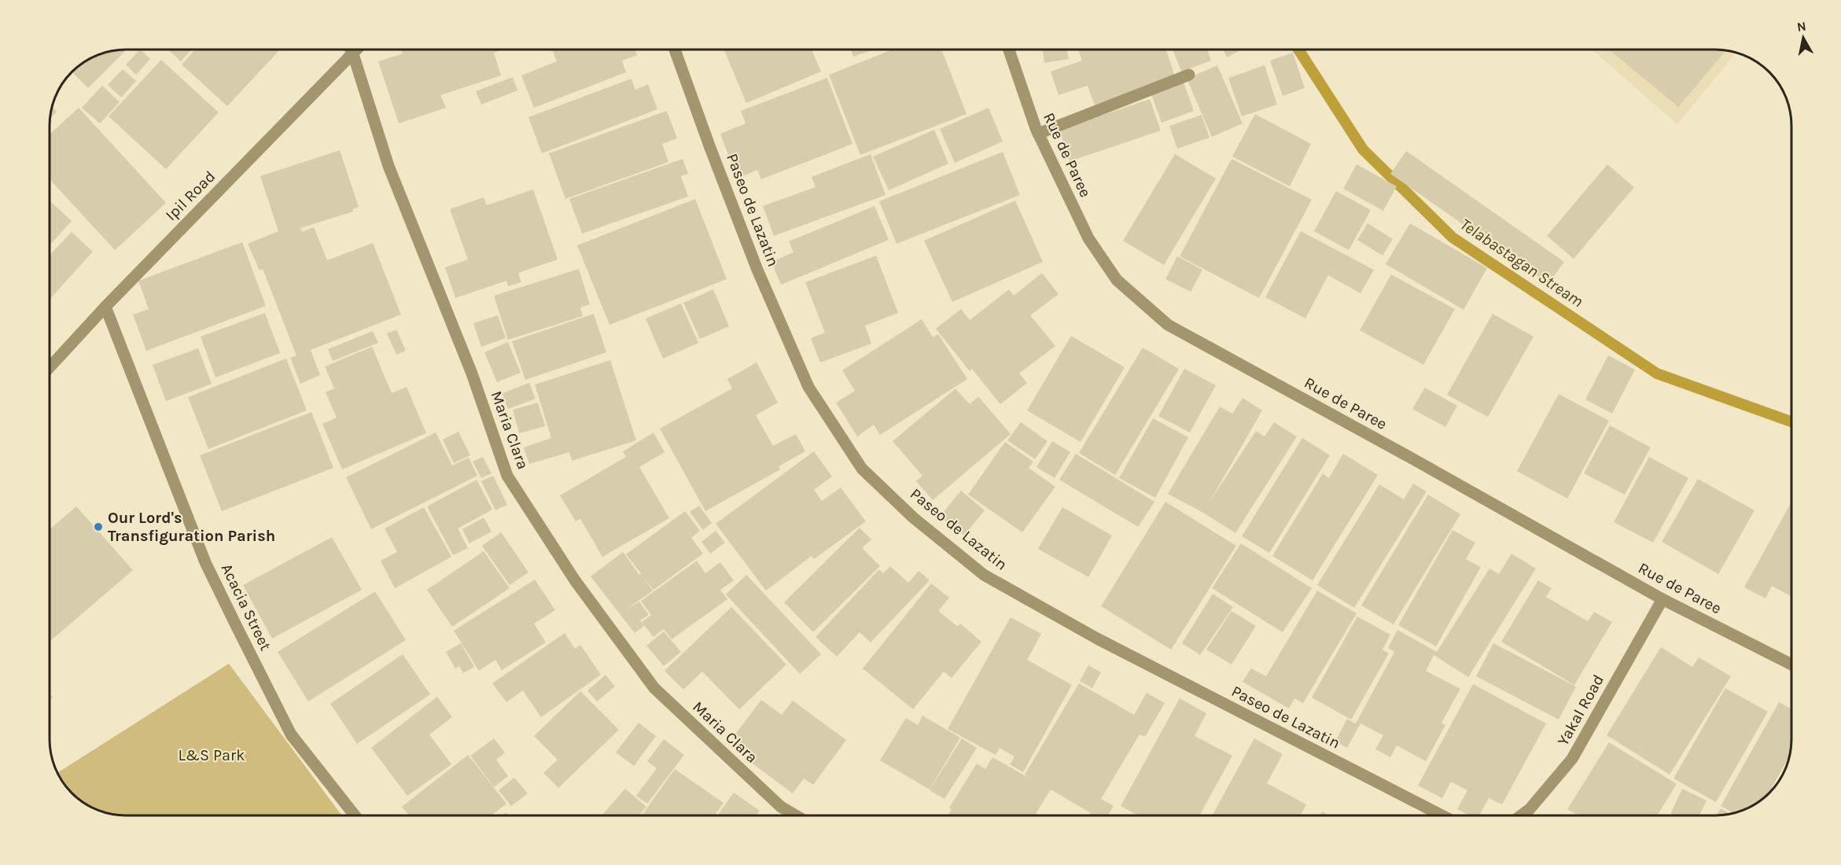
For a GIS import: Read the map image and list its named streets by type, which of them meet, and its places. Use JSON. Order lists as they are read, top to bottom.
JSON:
{
  "streets": {
    "street": [
      "Rue de Paree",
      "Ipil Road",
      "Paseo de Lazatin",
      "Maria Clara",
      "Acacia Street",
      "Yakal Road"
    ]
  },
  "crossings": [
    ["Rue de Paree", "Yakal Road"],
    ["Ipil Road", "Maria Clara"],
    ["Ipil Road", "Acacia Street"]
  ],
  "water": ["Telabastagan Stream"],
  "parks": ["L&S Park"],
  "places": ["Our Lord's Transfiguration Parish"],
  "north": "top"
}
